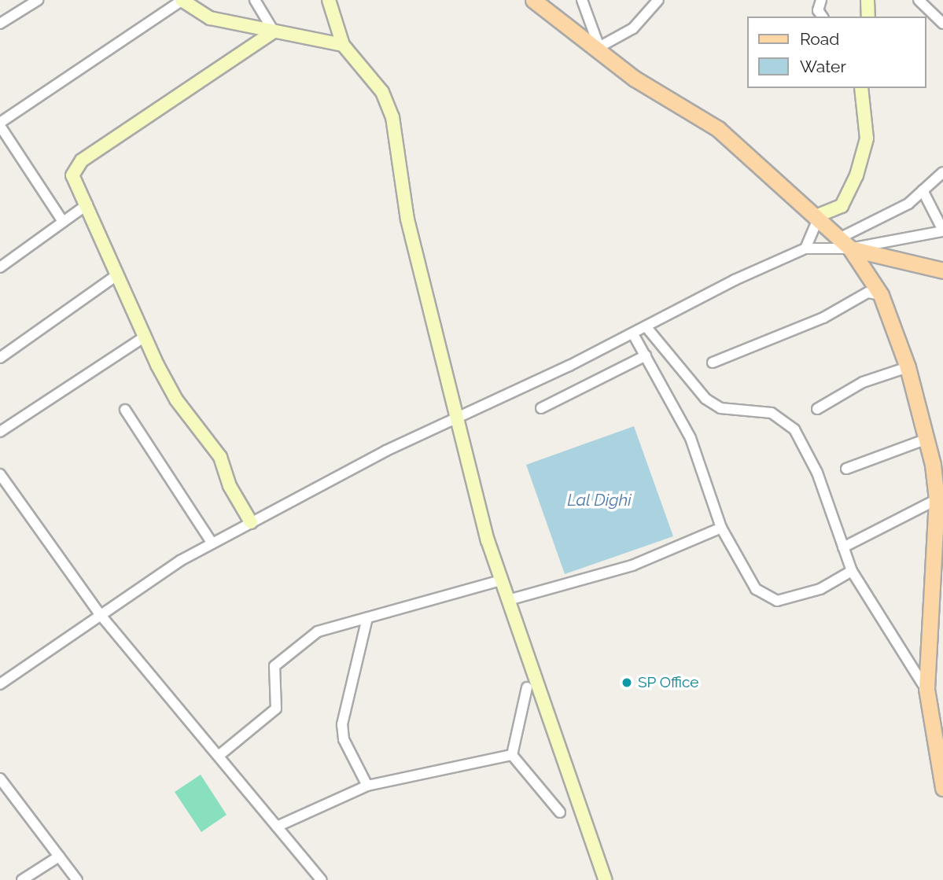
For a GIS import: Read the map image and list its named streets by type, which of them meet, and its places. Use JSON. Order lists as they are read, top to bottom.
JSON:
{
  "water": ["Lal Dighi"],
  "places": ["SP Office"],
  "legend": ["Road", "Water"]
}
